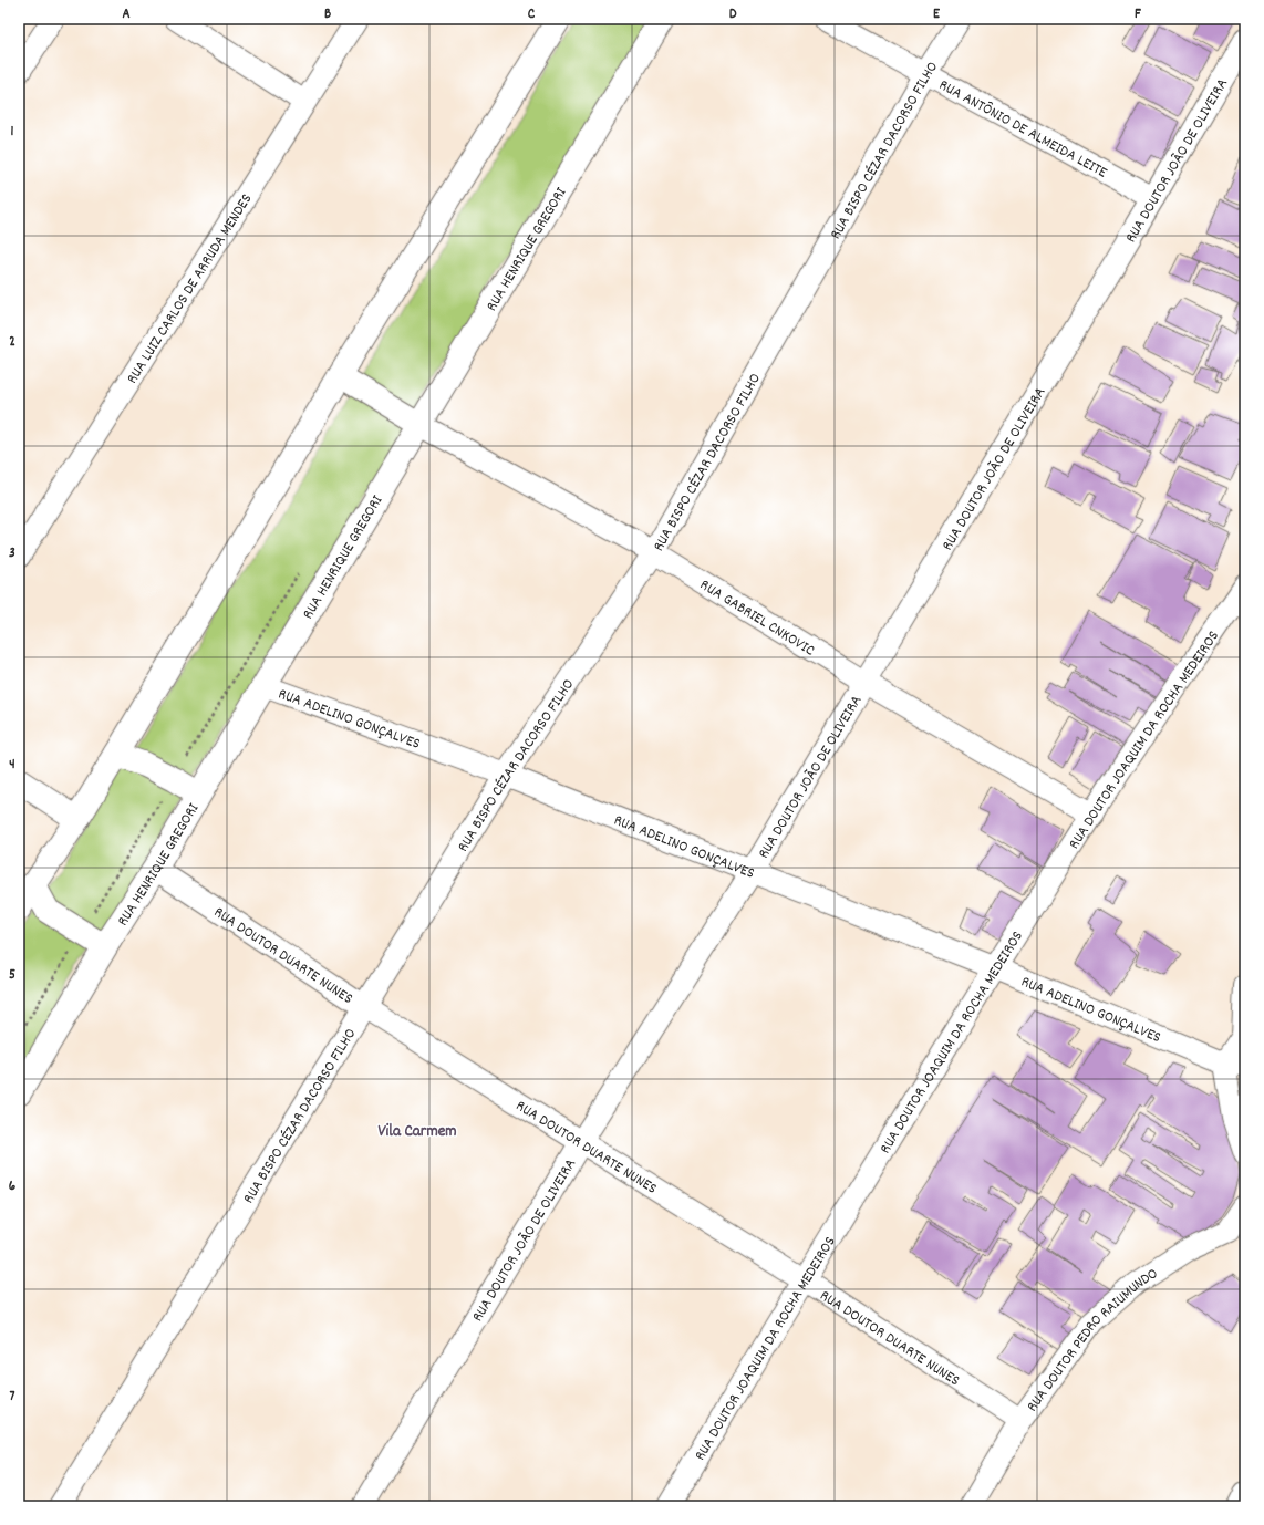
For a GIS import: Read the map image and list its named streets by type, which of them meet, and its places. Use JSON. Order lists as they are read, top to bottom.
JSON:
{
  "streets": {
    "main road": ["RUA HENRIQUE GREGORI"],
    "street": [
      "RUA ANTÔNIO DE ALMEIDA LEITE",
      "RUA BISPO CÉZAR DACORSO FILHO",
      "RUA DOUTOR JOÃO DE OLIVEIRA",
      "RUA LUIZ CARLOS DE ARRUDA MENDES",
      "RUA GABRIEL CNKOVIC",
      "RUA ADELINO GONÇALVES",
      "RUA DOUTOR JOAQUIM DA ROCHA MEDEIROS",
      "RUA DOUTOR DUARTE NUNES",
      "RUA DOUTOR PEDRO RAIUMUNDO"
    ]
  },
  "crossings": [
    ["RUA ANTÔNIO DE ALMEIDA LEITE", "RUA BISPO CÉZAR DACORSO FILHO"],
    ["RUA ANTÔNIO DE ALMEIDA LEITE", "RUA DOUTOR JOÃO DE OLIVEIRA"],
    ["RUA BISPO CÉZAR DACORSO FILHO", "RUA GABRIEL CNKOVIC"],
    ["RUA BISPO CÉZAR DACORSO FILHO", "RUA ADELINO GONÇALVES"],
    ["RUA BISPO CÉZAR DACORSO FILHO", "RUA DOUTOR DUARTE NUNES"],
    ["RUA DOUTOR JOÃO DE OLIVEIRA", "RUA GABRIEL CNKOVIC"],
    ["RUA DOUTOR JOÃO DE OLIVEIRA", "RUA ADELINO GONÇALVES"],
    ["RUA DOUTOR JOÃO DE OLIVEIRA", "RUA DOUTOR DUARTE NUNES"],
    ["RUA HENRIQUE GREGORI", "RUA GABRIEL CNKOVIC"],
    ["RUA HENRIQUE GREGORI", "RUA ADELINO GONÇALVES"],
    ["RUA HENRIQUE GREGORI", "RUA DOUTOR DUARTE NUNES"],
    ["RUA GABRIEL CNKOVIC", "RUA DOUTOR JOAQUIM DA ROCHA MEDEIROS"],
    ["RUA ADELINO GONÇALVES", "RUA DOUTOR JOAQUIM DA ROCHA MEDEIROS"],
    ["RUA DOUTOR JOAQUIM DA ROCHA MEDEIROS", "RUA DOUTOR DUARTE NUNES"],
    ["RUA DOUTOR DUARTE NUNES", "RUA DOUTOR PEDRO RAIUMUNDO"]
  ],
  "districts": ["Vila Carmem"],
  "grid": {
    "columns": [
      "A",
      "B",
      "C",
      "D",
      "E",
      "F"
    ],
    "rows": [
      "1",
      "2",
      "3",
      "4",
      "5",
      "6",
      "7"
    ]
  }
}
